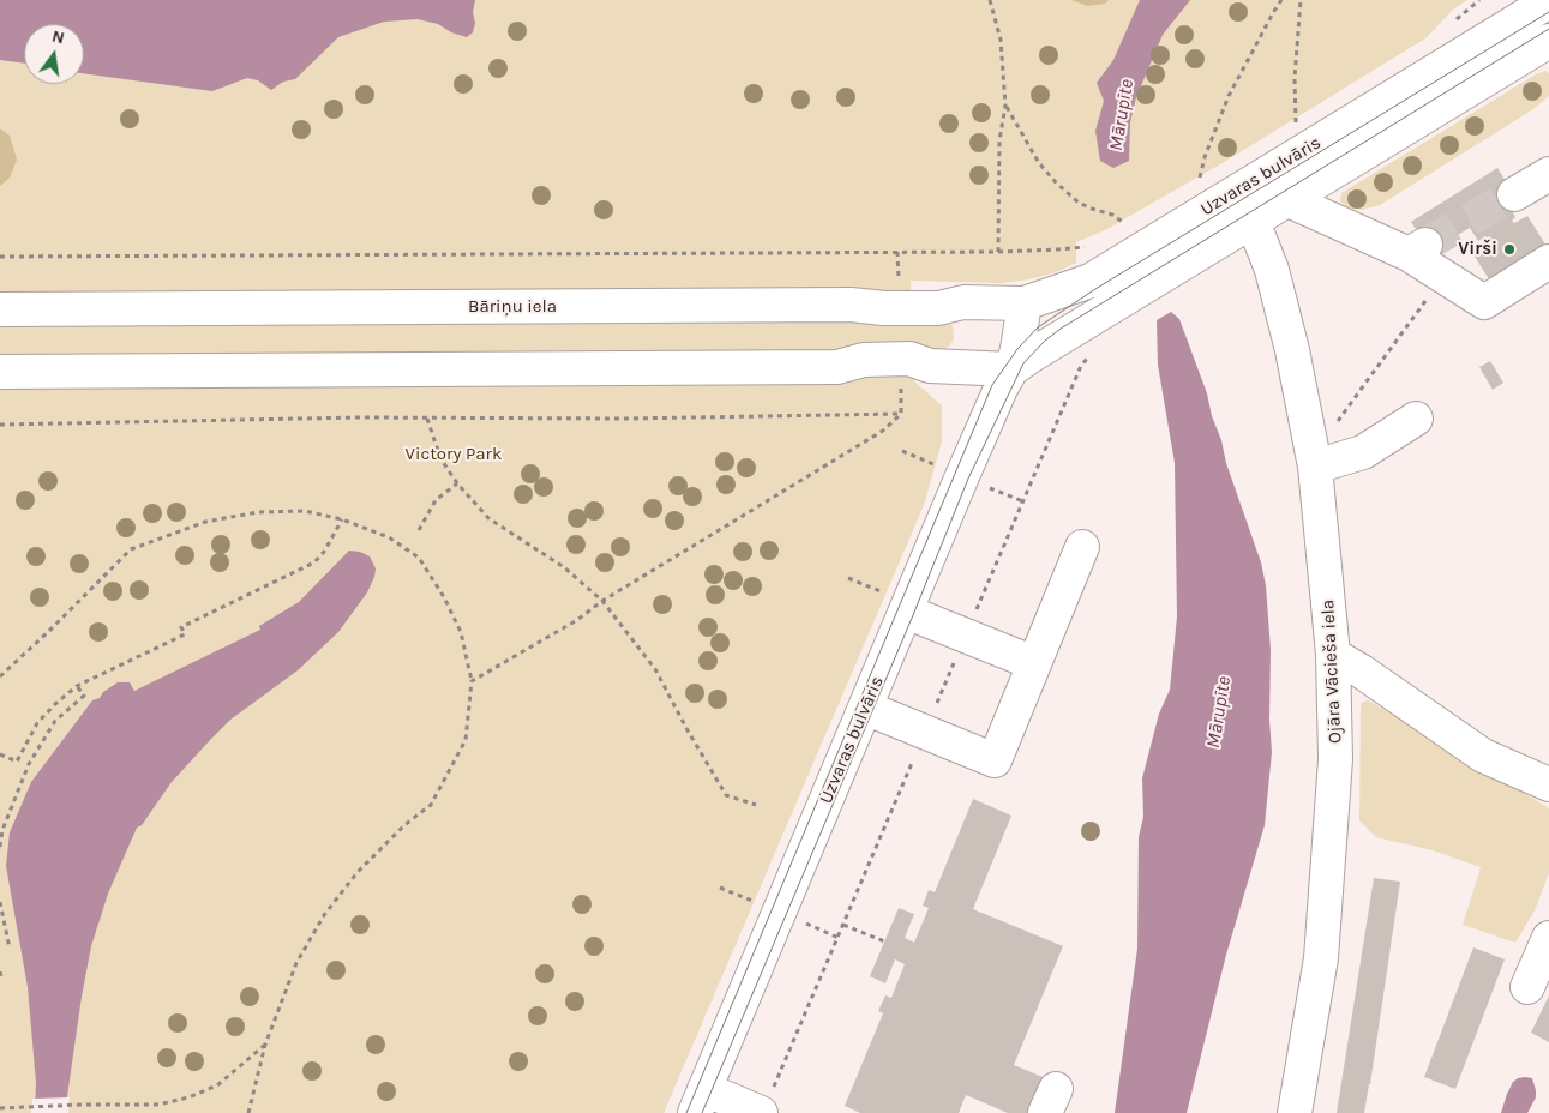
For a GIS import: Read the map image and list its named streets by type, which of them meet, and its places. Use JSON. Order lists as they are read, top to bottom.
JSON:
{
  "streets": {
    "street": ["Uzvaras bulvāris", "Bāriņu iela", "Ojāra Vācieša iela"]
  },
  "crossings": [
    ["Uzvaras bulvāris", "Bāriņu iela"]
  ],
  "water": ["Mārupīte"],
  "parks": ["Victory Park"],
  "places": ["Virši"],
  "north": "top"
}
